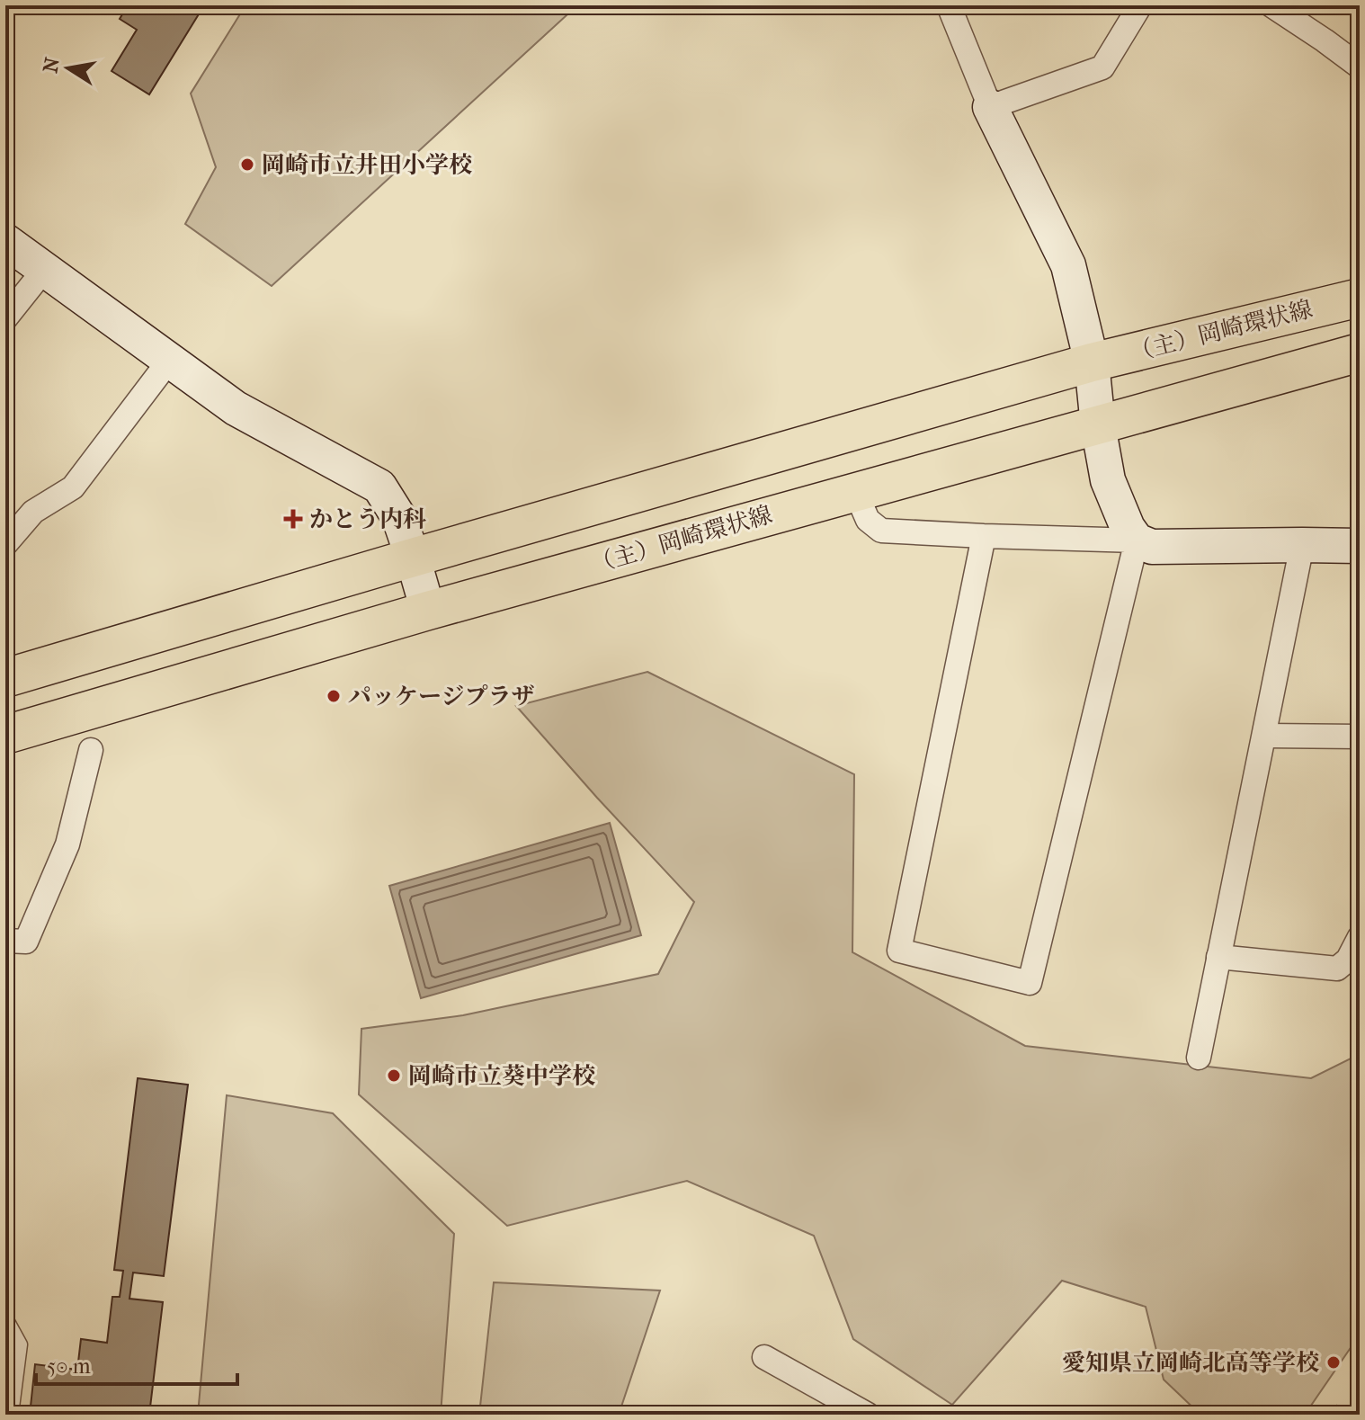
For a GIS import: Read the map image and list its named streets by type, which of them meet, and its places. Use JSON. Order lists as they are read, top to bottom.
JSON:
{
  "streets": {
    "main road": ["（主）岡崎環状線"]
  },
  "places": {
    "other": [
      "岡崎市立井田小学校",
      "パッケージプラザ",
      "岡崎市立葵中学校",
      "愛知県立岡崎北高等学校"
    ],
    "health": ["かとう内科"]
  },
  "scale_bar": "50 m",
  "north": "left"
}
